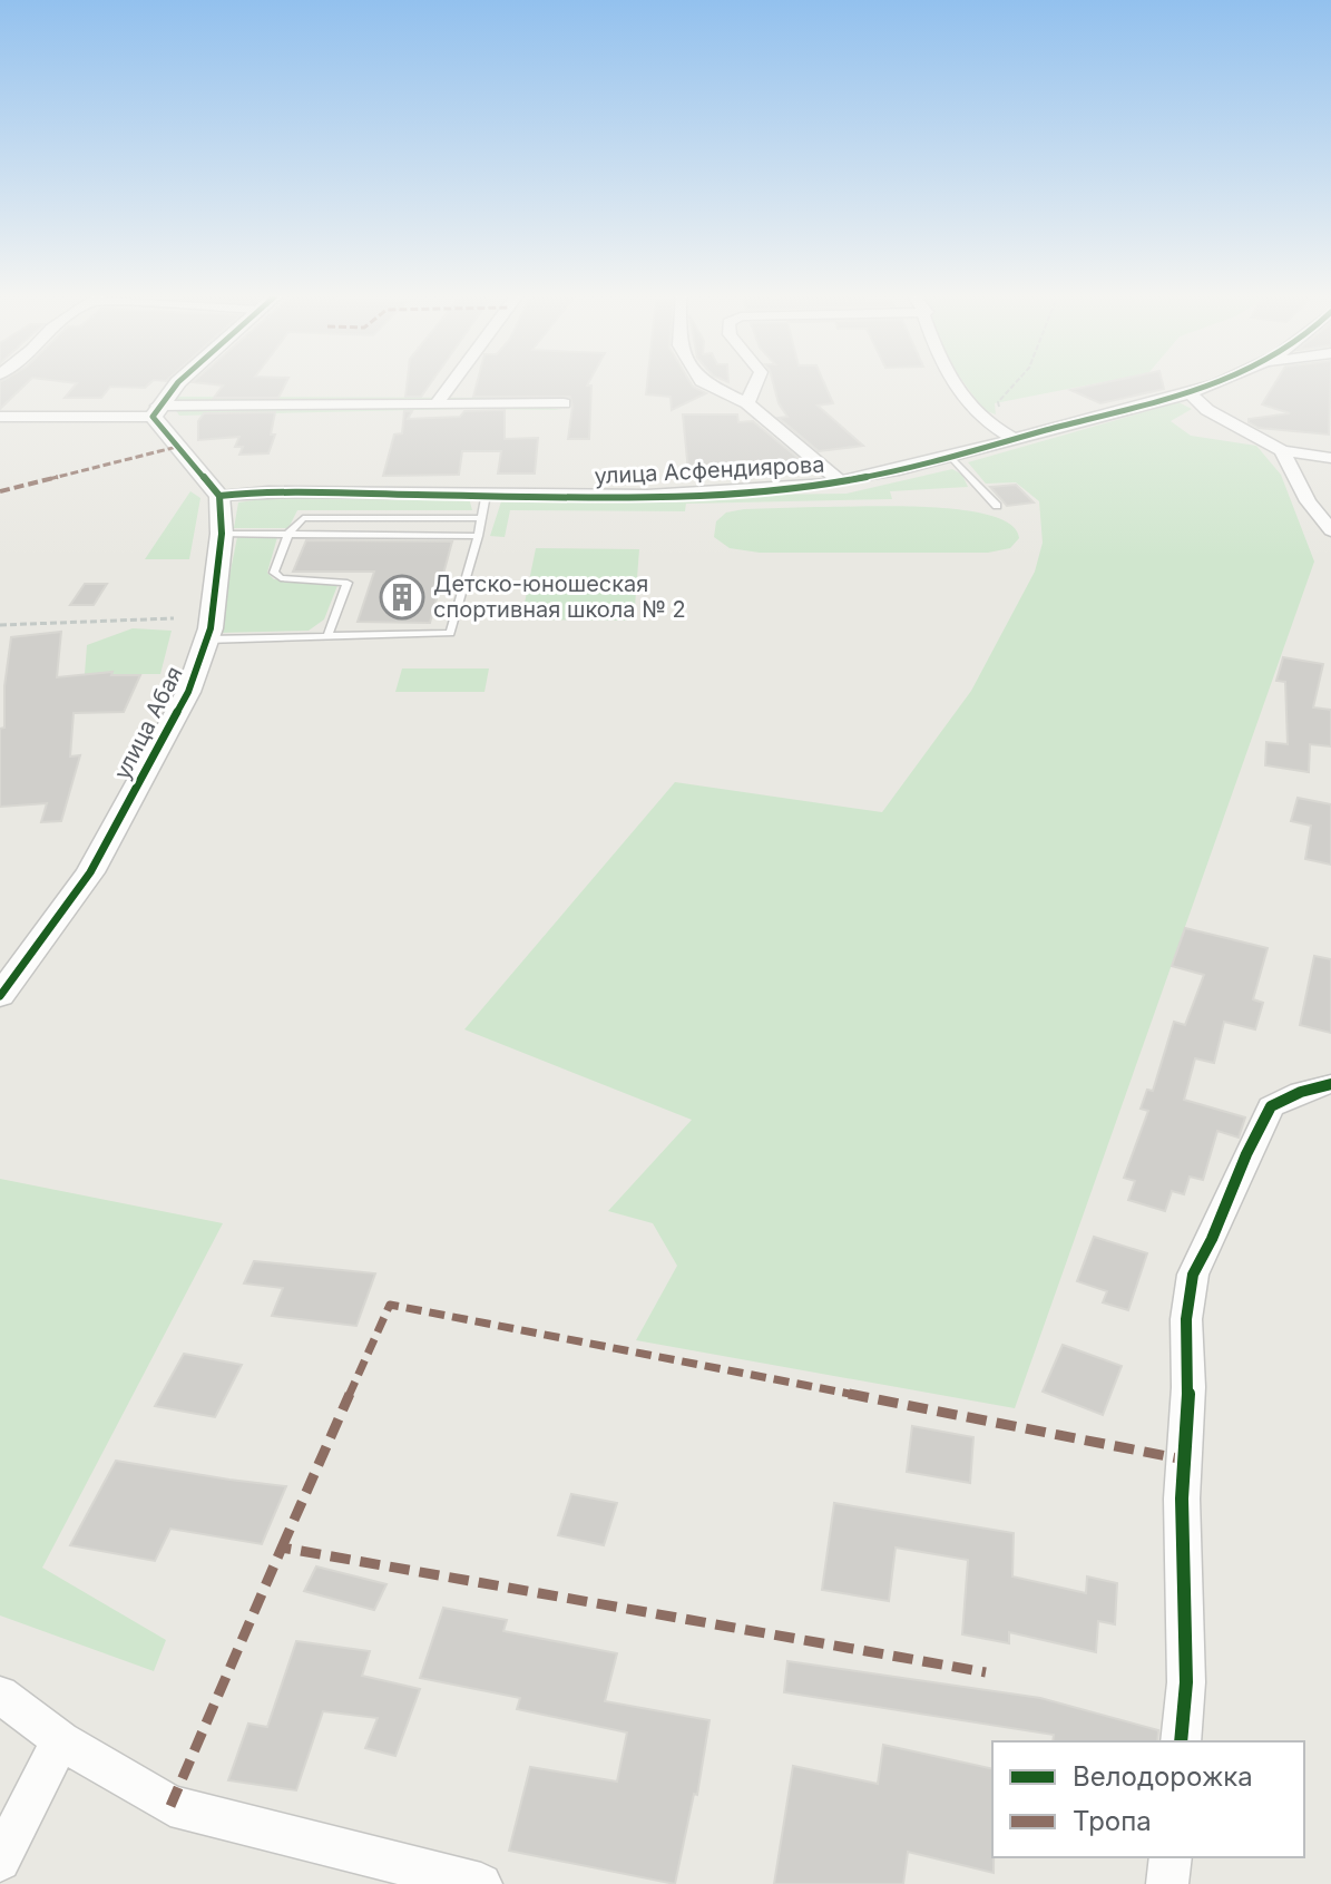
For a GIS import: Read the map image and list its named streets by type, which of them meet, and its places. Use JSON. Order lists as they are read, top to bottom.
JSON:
{
  "streets": {
    "street": ["улица Асфендиярова", "улица Абая"]
  },
  "crossings": [
    ["улица Асфендиярова", "улица Абая"]
  ],
  "places": {
    "building": ["Детско-юношеская спортивная школа № 2"]
  },
  "legend": ["Велодорожка", "Тропа"]
}
